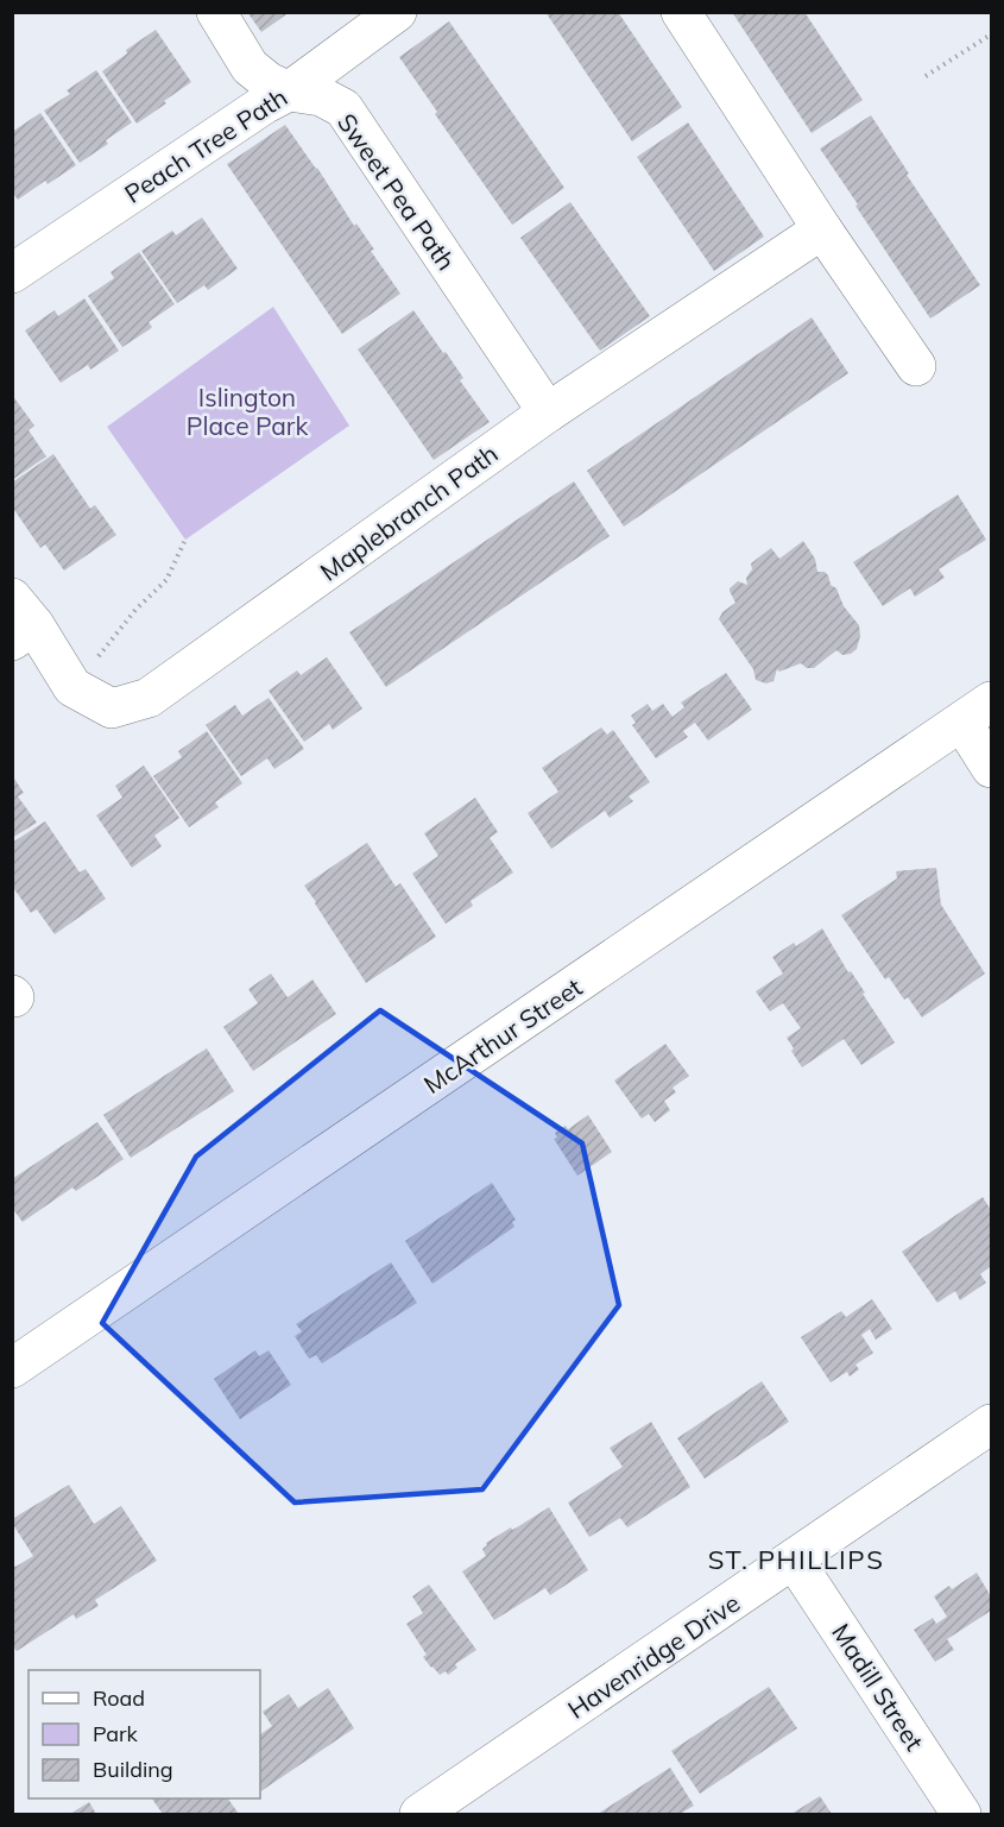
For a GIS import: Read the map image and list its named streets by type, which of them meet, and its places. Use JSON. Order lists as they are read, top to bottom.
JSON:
{
  "streets": {
    "street": [
      "Peach Tree Path",
      "Sweet Pea Path",
      "Maplebranch Path",
      "McArthur Street",
      "Havenridge Drive",
      "Madill Street"
    ]
  },
  "crossings": [
    ["Peach Tree Path", "Sweet Pea Path"],
    ["Sweet Pea Path", "Maplebranch Path"],
    ["Havenridge Drive", "Madill Street"]
  ],
  "districts": ["ST. PHILLIPS"],
  "parks": ["Islington Place Park"],
  "legend": ["Road", "Park", "Building"]
}
